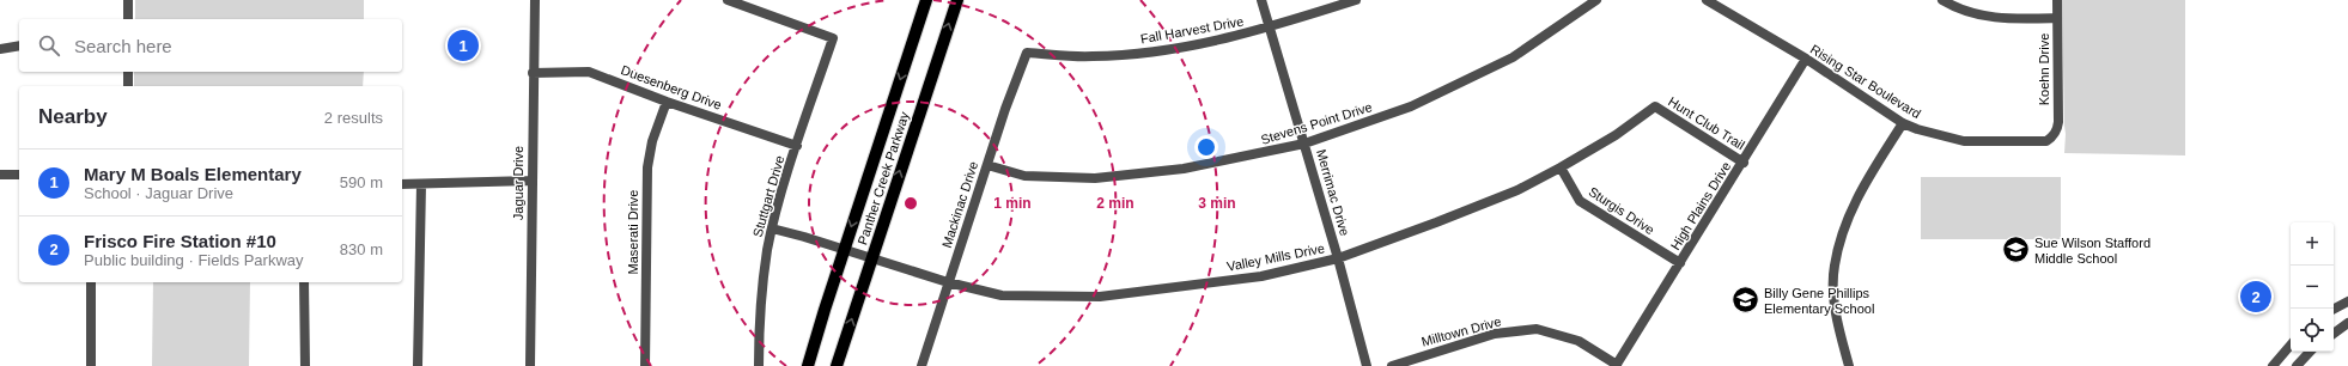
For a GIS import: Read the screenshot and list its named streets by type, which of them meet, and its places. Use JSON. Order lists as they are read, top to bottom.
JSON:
{
  "streets": {
    "main road": ["Panther Creek Parkway"],
    "street": [
      "Fall Harvest Drive",
      "Koehn Drive",
      "Rising Star Boulevard",
      "Duesenberg Drive",
      "Stevens Point Drive",
      "Hunt Club Trail",
      "Jaguar Drive",
      "Merrimac Drive",
      "Stuttgart Drive",
      "Mackinac Drive",
      "High Plains Drive",
      "Sturgis Drive",
      "Maserati Drive",
      "Valley Mills Drive",
      "Milltown Drive"
    ]
  },
  "crossings": [
    ["Fall Harvest Drive", "Merrimac Drive"],
    ["Fall Harvest Drive", "Mackinac Drive"],
    ["Koehn Drive", "Rising Star Boulevard"],
    ["Rising Star Boulevard", "High Plains Drive"],
    ["Duesenberg Drive", "Jaguar Drive"],
    ["Duesenberg Drive", "Stuttgart Drive"],
    ["Duesenberg Drive", "Maserati Drive"],
    ["Stevens Point Drive", "Merrimac Drive"],
    ["Stevens Point Drive", "Mackinac Drive"],
    ["Hunt Club Trail", "High Plains Drive"],
    ["Hunt Club Trail", "Valley Mills Drive"],
    ["Panther Creek Parkway", "Valley Mills Drive"],
    ["Merrimac Drive", "Valley Mills Drive"],
    ["Stuttgart Drive", "Valley Mills Drive"],
    ["Mackinac Drive", "Valley Mills Drive"],
    ["High Plains Drive", "Sturgis Drive"],
    ["High Plains Drive", "Milltown Drive"],
    ["Sturgis Drive", "Valley Mills Drive"]
  ],
  "places": {
    "school or university": ["Sue Wilson Stafford Middle School", "Billy Gene Phillips Elementary School"]
  },
  "page": {
    "search": "Search here",
    "pins": ["1", "2"],
    "heading": ["Nearby", "2 results"],
    "list": [
      {
        "mark": "1",
        "name": "Mary M Boals Elementary",
        "note": "School · Jaguar Drive",
        "value": "590 m"
      },
      {
        "mark": "2",
        "name": "Frisco Fire Station #10",
        "note": "Public building · Fields Parkway",
        "value": "830 m"
      }
    ],
    "map_buttons": ["+", "−"]
  },
  "rings": ["1 min", "2 min", "3 min"]
}
